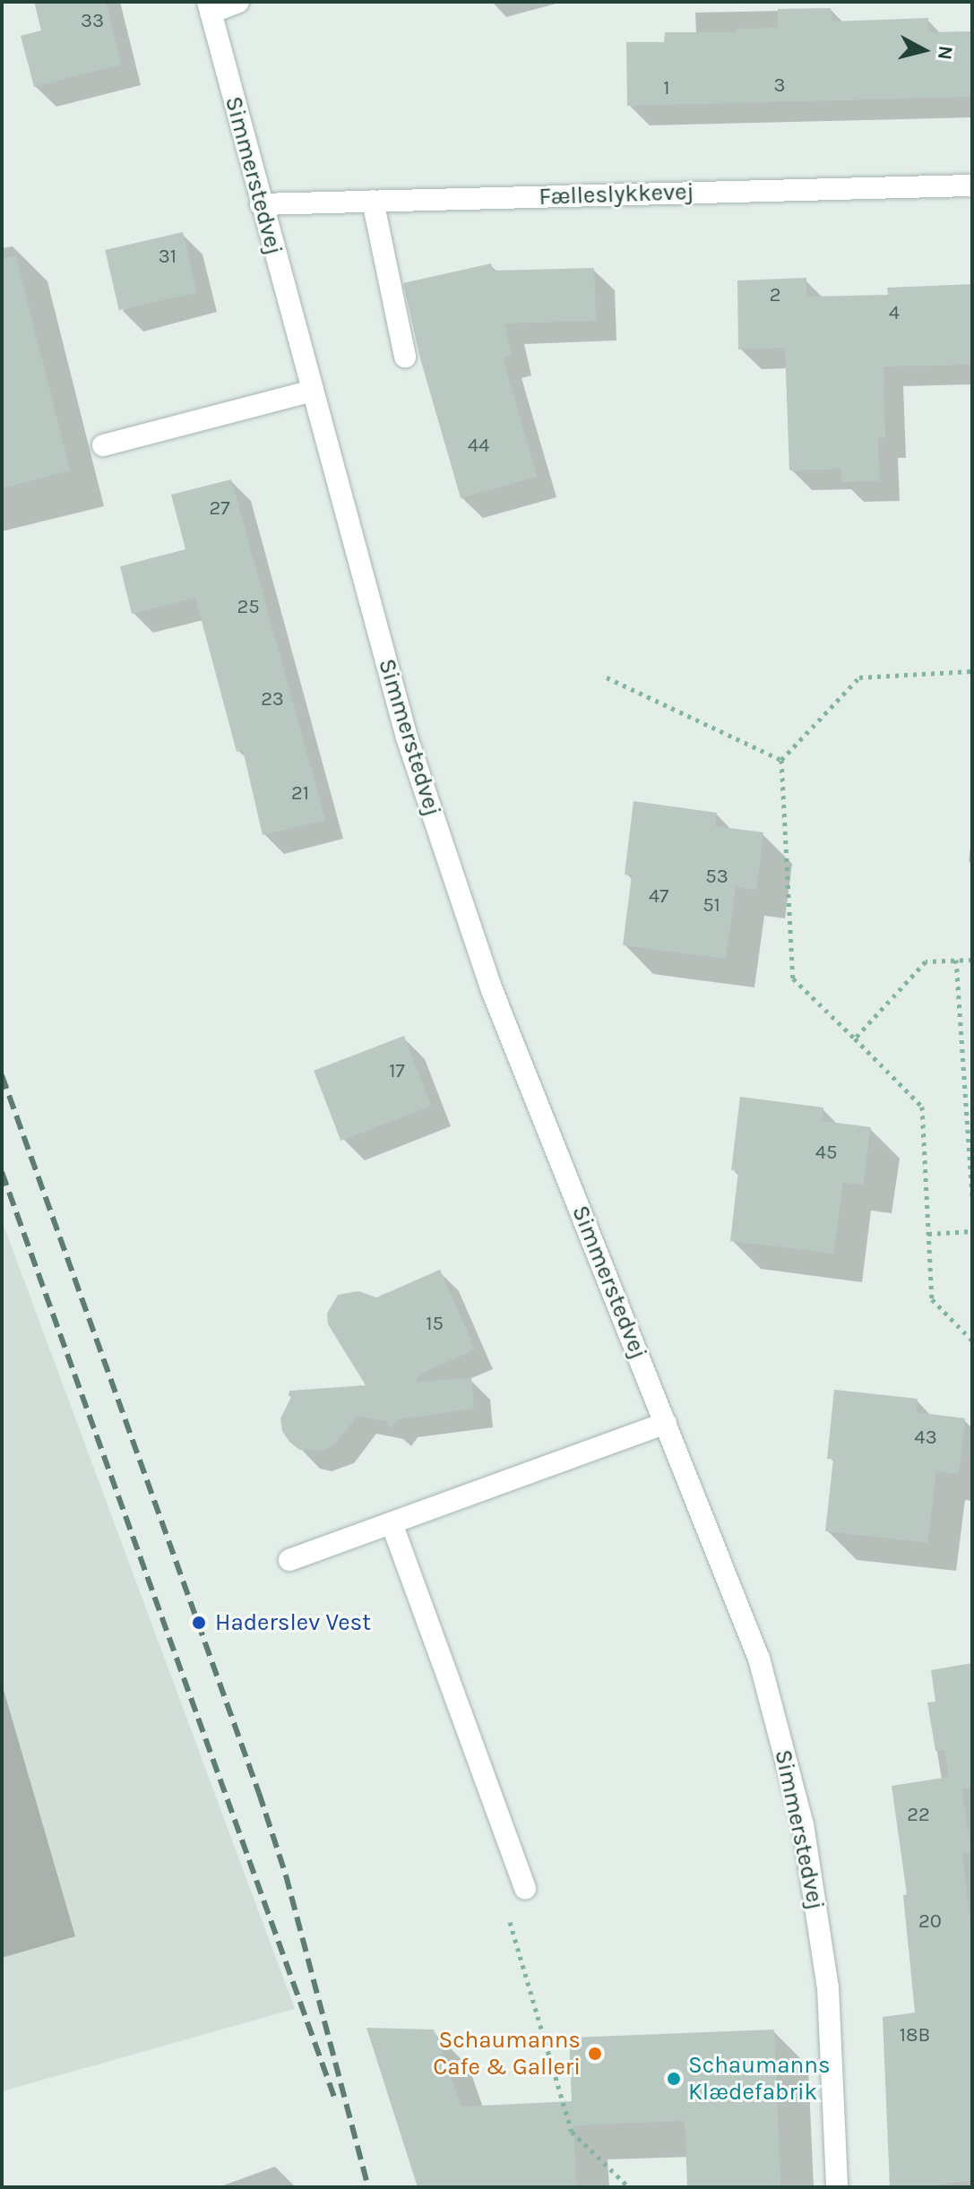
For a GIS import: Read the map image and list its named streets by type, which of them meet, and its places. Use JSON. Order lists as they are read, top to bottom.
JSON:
{
  "streets": {
    "street": ["Simmerstedvej", "Fælleslykkevej"]
  },
  "crossings": [
    ["Simmerstedvej", "Fælleslykkevej"]
  ],
  "places": ["Haderslev Vest", "Schaumanns Cafe & Galleri", "Schaumanns Klædefabrik"],
  "house_numbers": [
    "33",
    "3",
    "1",
    "31",
    "2",
    "4",
    "44",
    "27",
    "25",
    "23",
    "21",
    "53",
    "47",
    "51",
    "17",
    "45",
    "15",
    "43",
    "22",
    "20",
    "18B"
  ],
  "north": "right"
}
